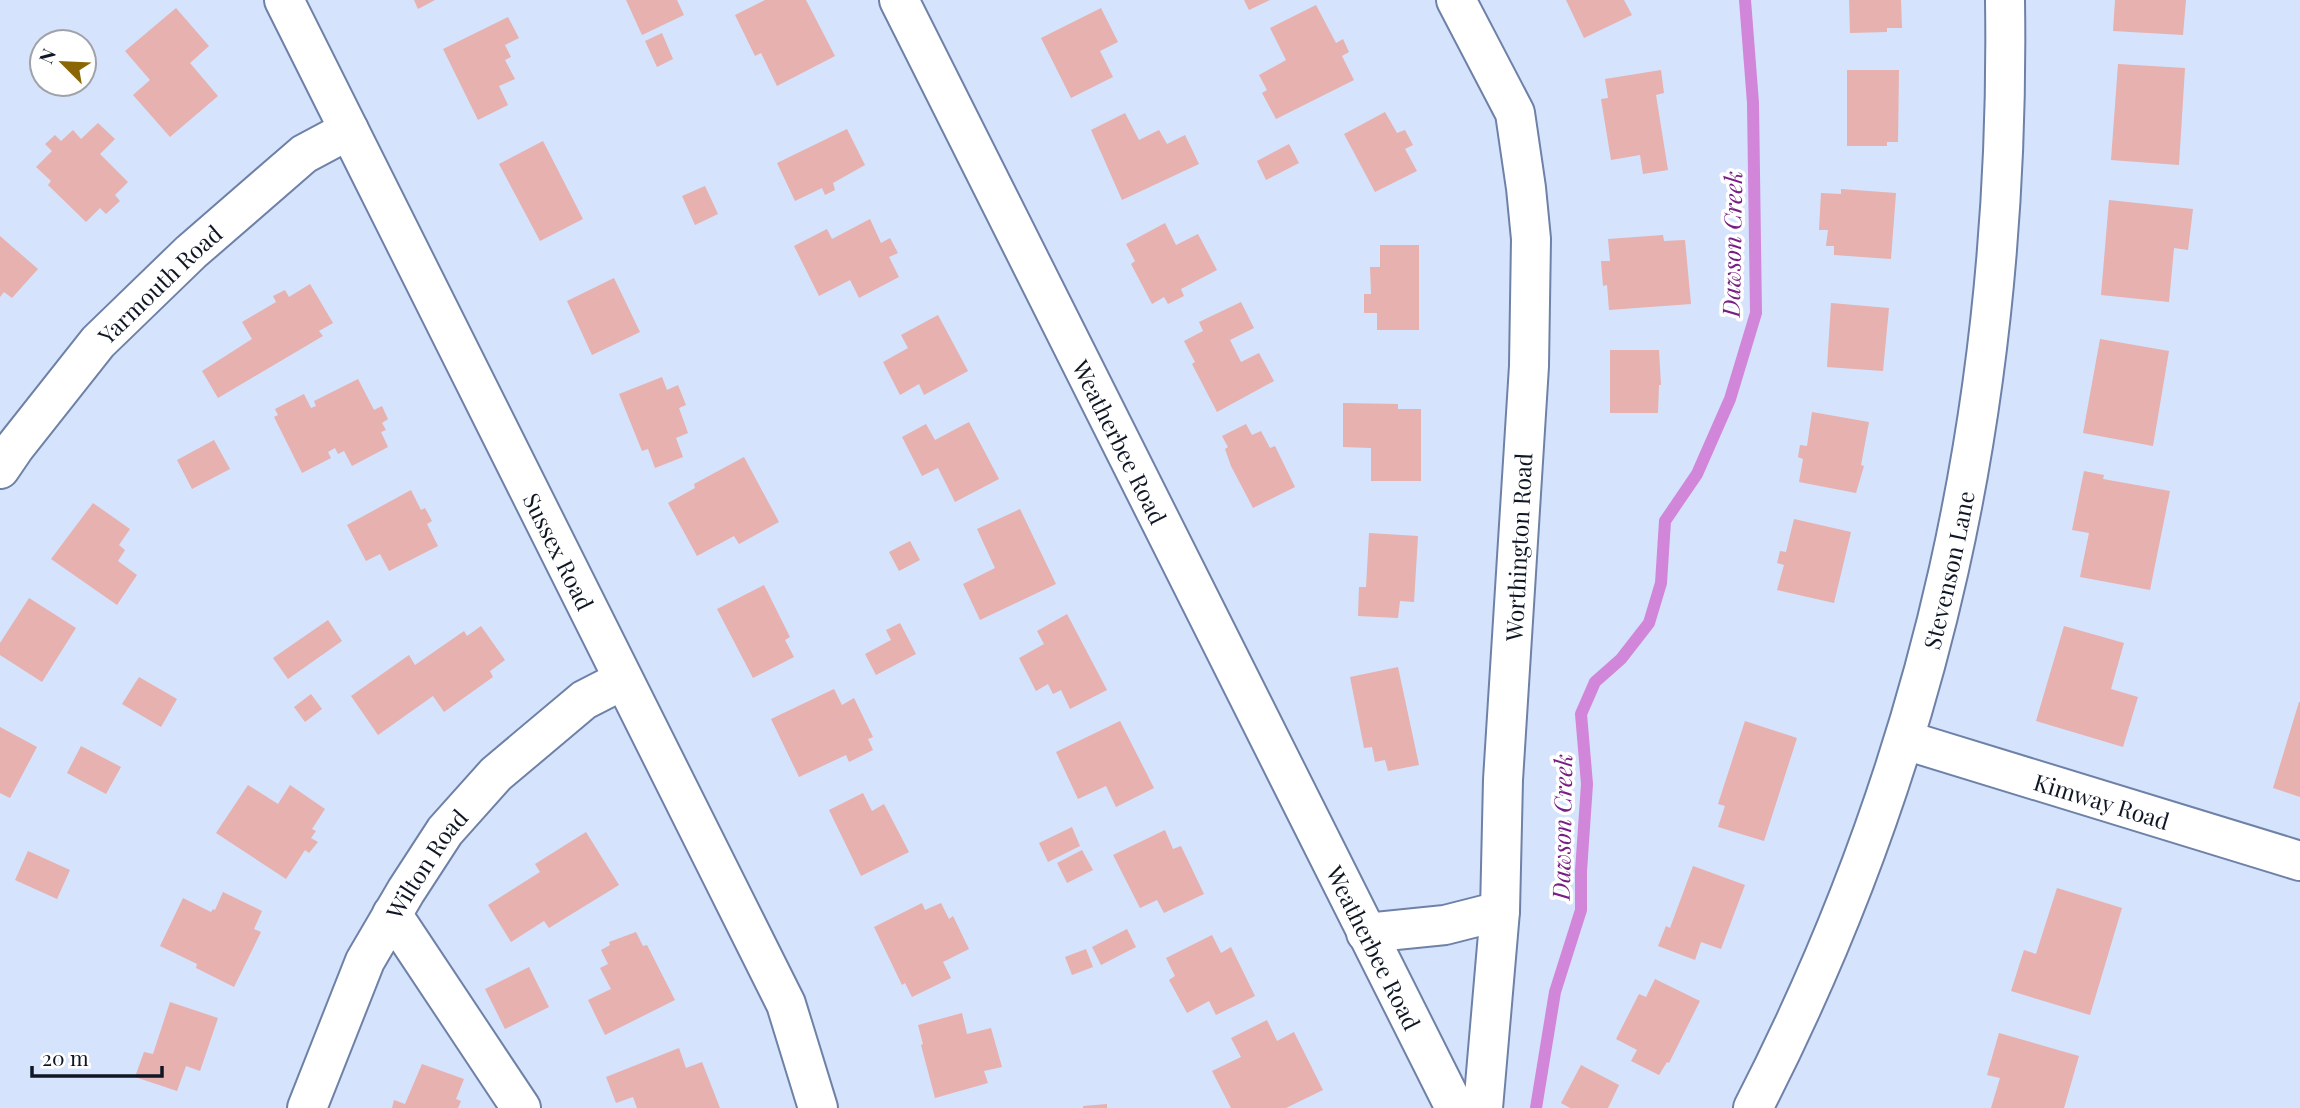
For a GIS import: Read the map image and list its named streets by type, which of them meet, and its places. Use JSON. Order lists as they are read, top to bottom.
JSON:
{
  "streets": {
    "street": [
      "Yarmouth Road",
      "Weatherbee Road",
      "Worthington Road",
      "Sussex Road",
      "Stevenson Lane",
      "Kimway Road",
      "Wilton Road"
    ]
  },
  "crossings": [
    ["Yarmouth Road", "Sussex Road"],
    ["Sussex Road", "Wilton Road"],
    ["Stevenson Lane", "Kimway Road"]
  ],
  "water": ["Dawson Creek"],
  "scale_bar": "20 m",
  "north": "top left"
}
